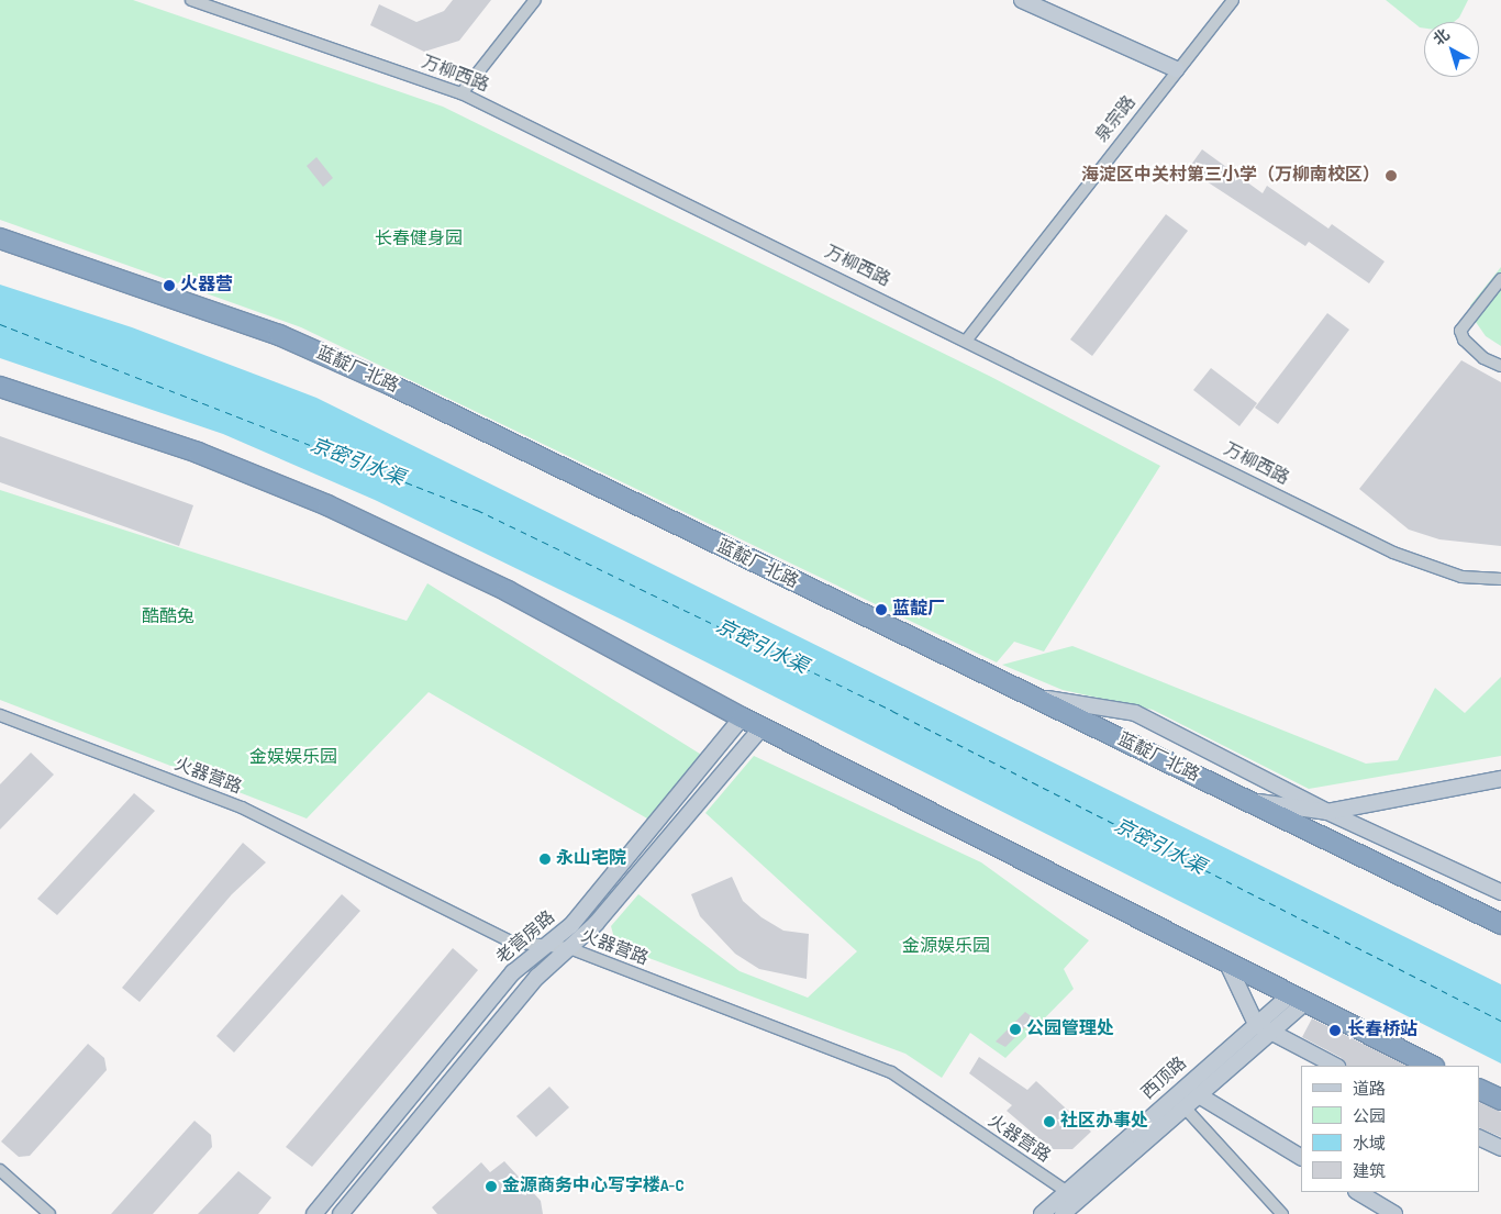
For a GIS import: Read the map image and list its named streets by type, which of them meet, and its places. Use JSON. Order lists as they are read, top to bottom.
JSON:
{
  "streets": {
    "highway": ["蓝靛厂北路"],
    "street": [
      "万柳西路",
      "泉宗路",
      "火器营路",
      "老营房路",
      "西顶路"
    ]
  },
  "crossings": [
    ["万柳西路", "泉宗路"],
    ["火器营路", "老营房路"],
    ["火器营路", "西顶路"]
  ],
  "water": ["京密引水渠"],
  "parks": [
    "长春健身园",
    "酷酷兔",
    "金娱娱乐园",
    "金源娱乐园"
  ],
  "places": [
    "海淀区中关村第三小学（万柳南校区）",
    "火器营",
    "蓝靛厂",
    "永山宅院",
    "公园管理处",
    "长春桥站",
    "社区办事处",
    "金源商务中心写字楼A-C"
  ],
  "legend": [
    "道路",
    "公园",
    "水域",
    "建筑"
  ],
  "north": "top left"
}
